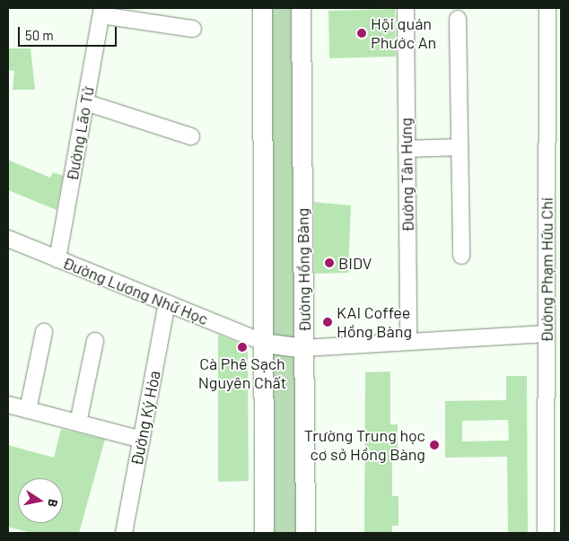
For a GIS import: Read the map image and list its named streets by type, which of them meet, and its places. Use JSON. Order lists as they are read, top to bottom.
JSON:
{
  "streets": {
    "main road": ["Đường Hồng Bàng"],
    "street": [
      "Đường Lão Tử",
      "Đường Tân Hưng",
      "Đường Phạm Hữu Chí",
      "Đường Lương Nhữ Học",
      "Đường Ký Hòa"
    ]
  },
  "crossings": [
    ["Đường Lão Tử", "Đường Lương Nhữ Học"],
    ["Đường Lương Nhữ Học", "Đường Ký Hòa"]
  ],
  "places": [
    "Hội quán Phước An",
    "BIDV",
    "KAI Coffee Hồng Bàng",
    "Cà Phê Sạch Nguyên Chất",
    "Trường Trung học cơ sở Hồng Bàng"
  ],
  "scale_bar": "50 m",
  "north": "right"
}
